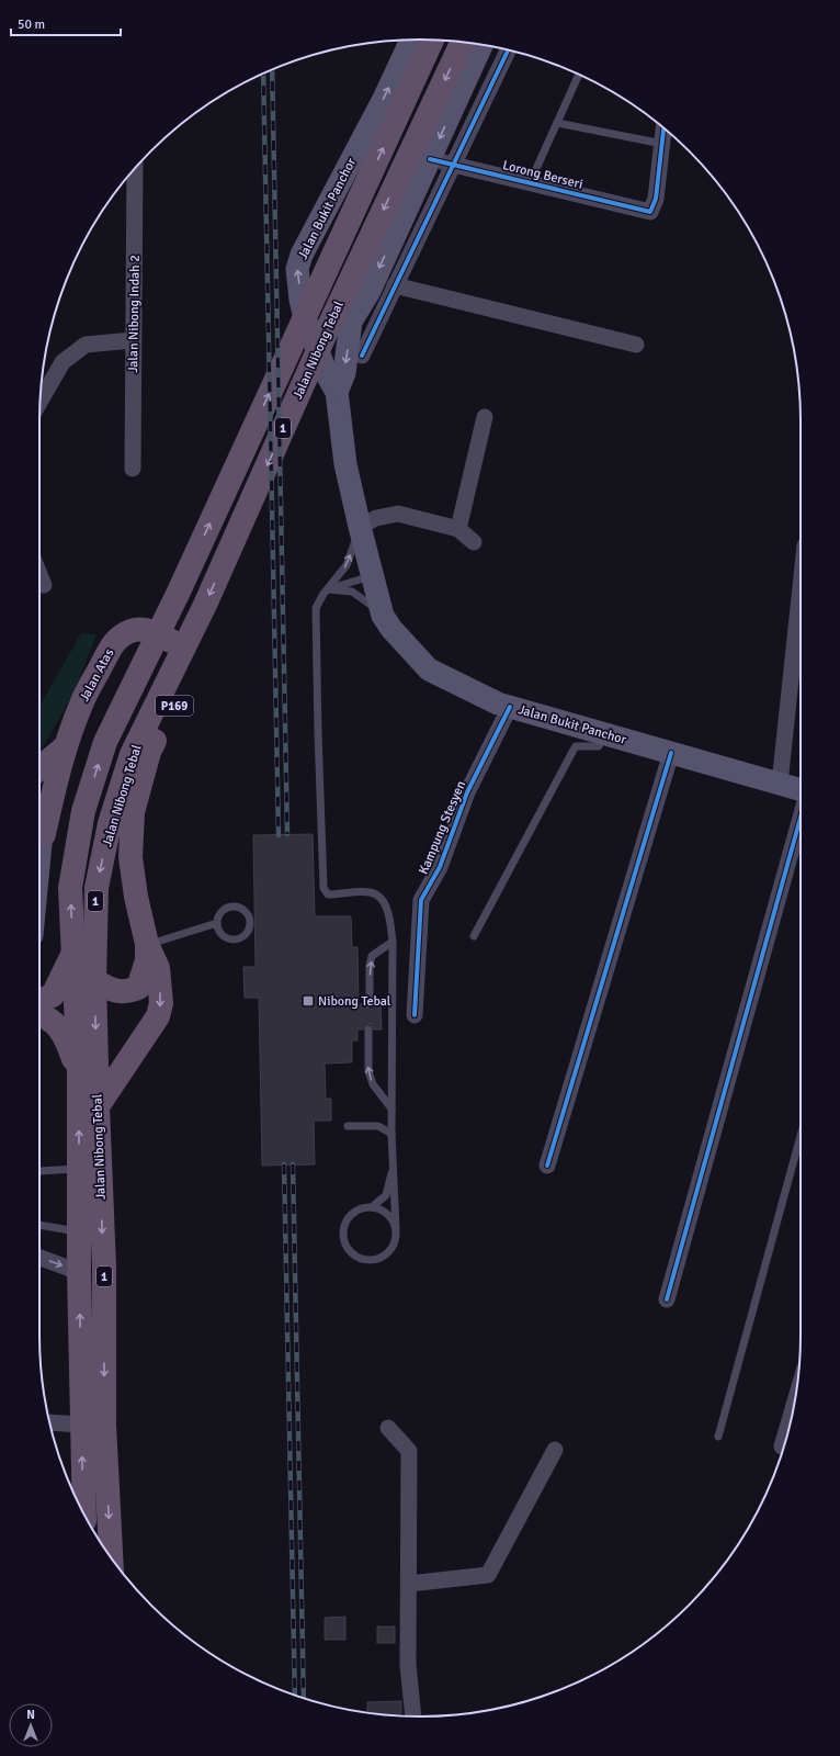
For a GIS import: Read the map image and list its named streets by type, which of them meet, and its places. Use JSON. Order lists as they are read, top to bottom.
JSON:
{
  "streets": {
    "highway": [
      "Jalan Nibong Tebal",
      "1",
      "Jalan Atas",
      "P169"
    ],
    "main road": ["Jalan Bukit Panchor"],
    "street": ["Lorong Berseri", "Jalan Nibong Indah 2", "Kampung Stesyen"]
  },
  "crossings": [
    ["Lorong Berseri", "Jalan Bukit Panchor"],
    ["Jalan Bukit Panchor", "Kampung Stesyen"],
    ["Jalan Nibong Tebal", "P169"],
    ["Jalan Atas", "P169"]
  ],
  "places": {
    "transit": ["Nibong Tebal"]
  },
  "scale_bar": "50 m",
  "north": "top"
}
